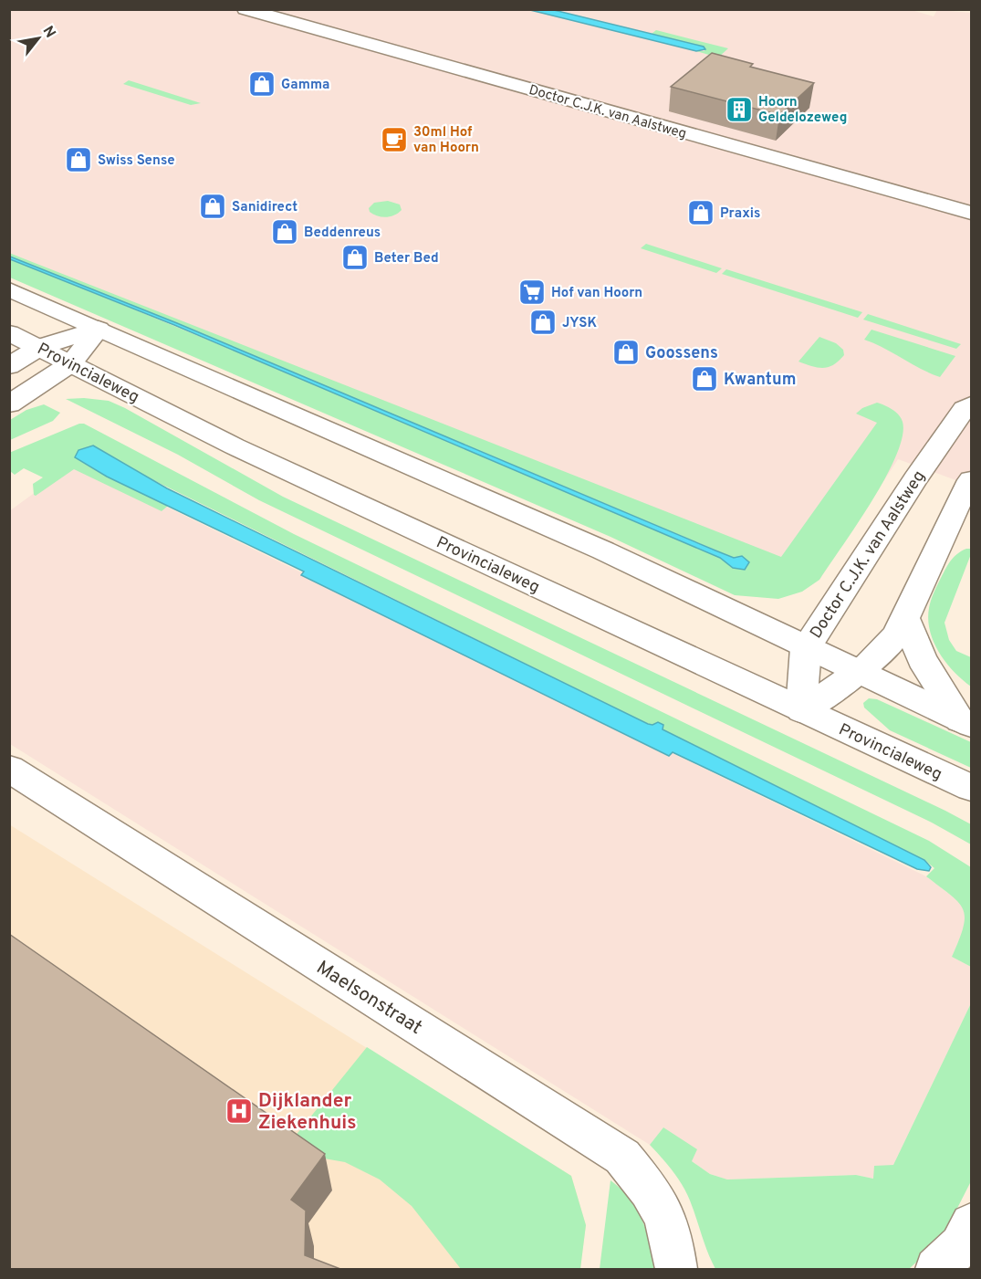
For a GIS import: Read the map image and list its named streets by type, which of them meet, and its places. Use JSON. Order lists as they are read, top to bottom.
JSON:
{
  "streets": {
    "street": ["Doctor C.J.K. van Aalstweg", "Provincialeweg", "Maelsonstraat"]
  },
  "crossings": [
    ["Doctor C.J.K. van Aalstweg", "Provincialeweg"]
  ],
  "places": {
    "shop": [
      "Gamma",
      "Swiss Sense",
      "Sanidirect",
      "Praxis",
      "Beddenreus",
      "Beter Bed",
      "JYSK",
      "Goossens",
      "Kwantum"
    ],
    "building": ["Hoorn Geldelozeweg"],
    "cafe": ["30ml Hof van Hoorn"],
    "supermarket": ["Hof van Hoorn"],
    "hospital": ["Dijklander Ziekenhuis"]
  },
  "north": "top right"
}
